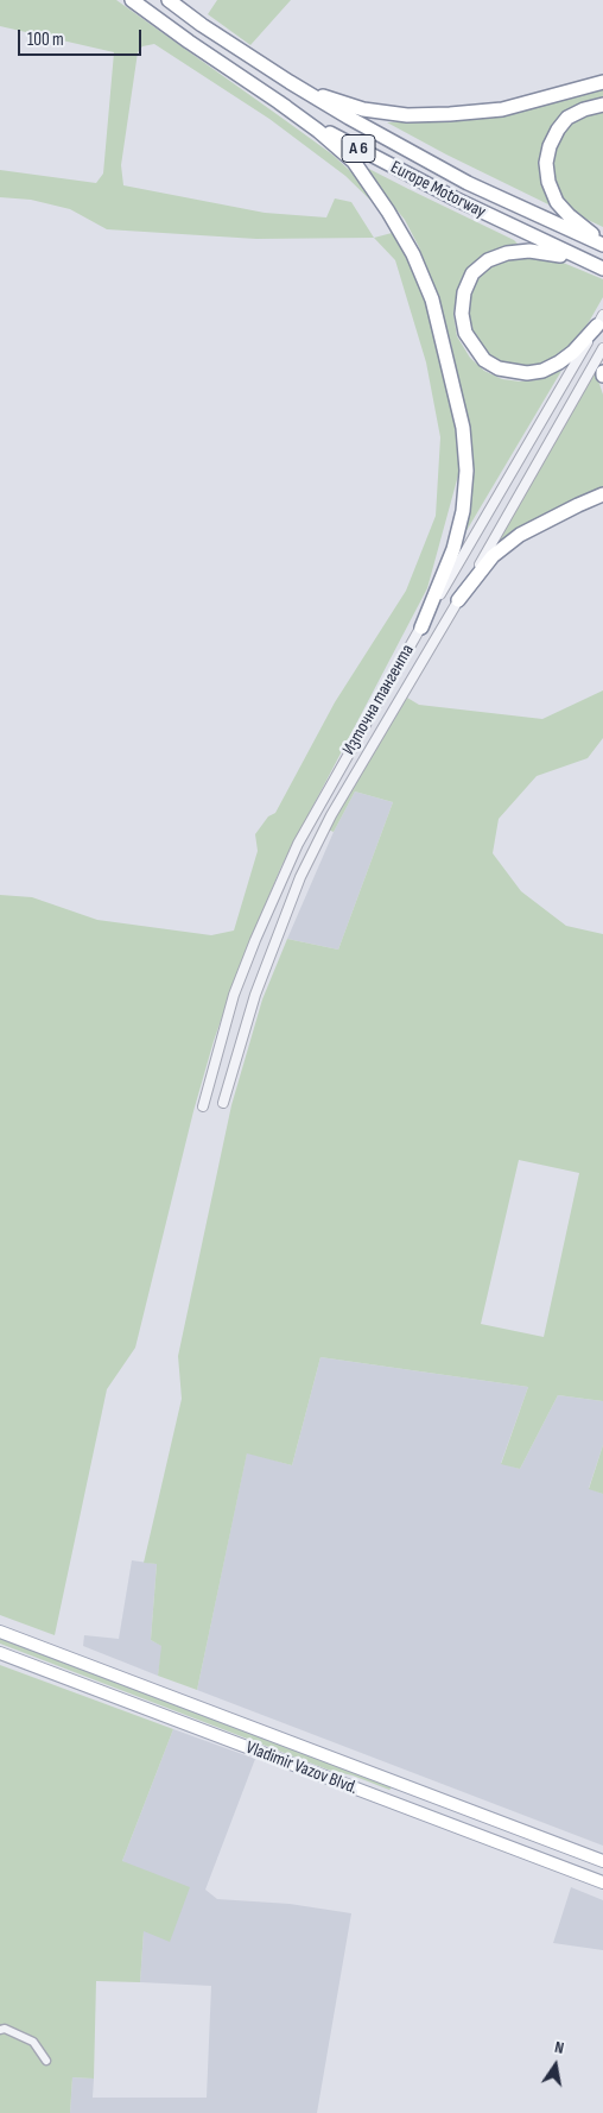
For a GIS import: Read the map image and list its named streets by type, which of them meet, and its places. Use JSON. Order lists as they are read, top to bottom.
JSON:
{
  "streets": {
    "highway": ["A 6", "Europe Motorway"],
    "main road": ["Vladimir Vazov Blvd."],
    "street": ["Източна тангента"]
  },
  "scale_bar": "100 m",
  "north": "top"
}
